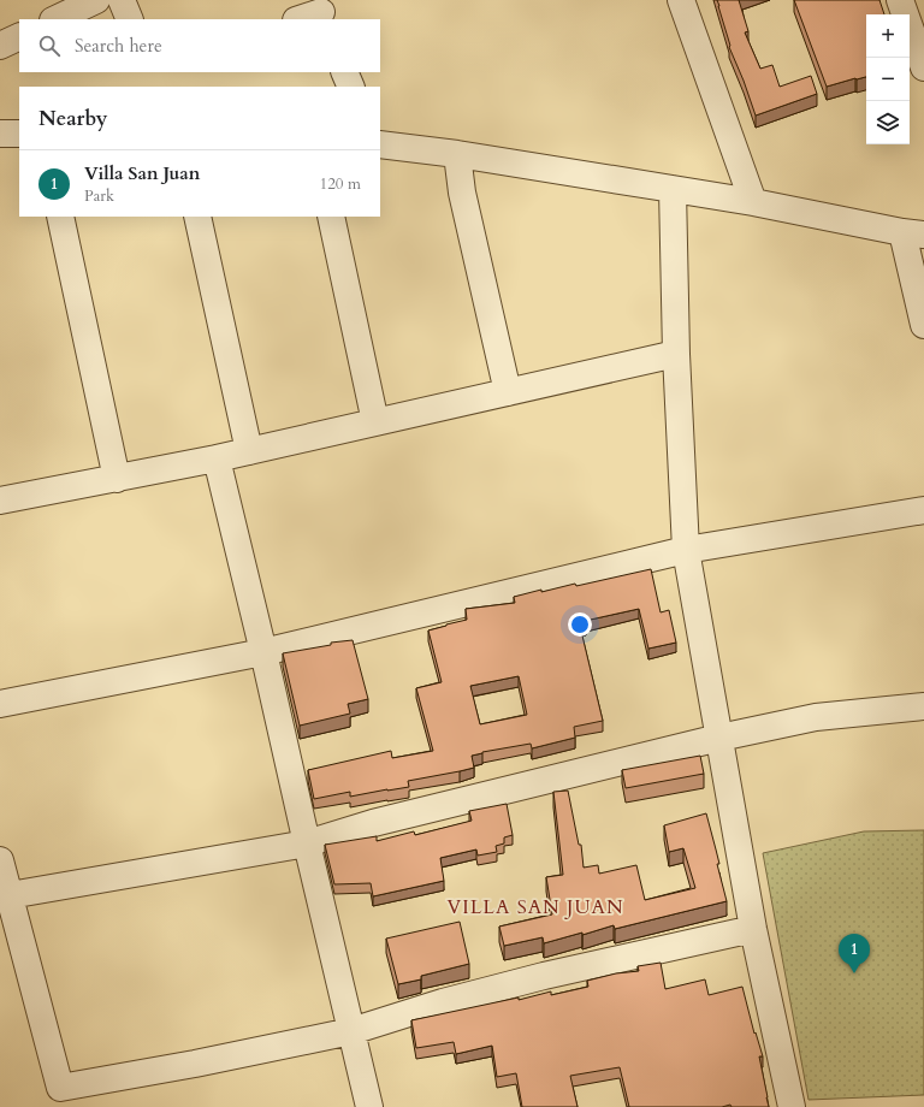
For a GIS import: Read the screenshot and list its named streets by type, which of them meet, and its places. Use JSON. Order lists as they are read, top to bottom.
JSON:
{
  "districts": ["VILLA SAN JUAN"],
  "page": {
    "map_buttons": ["+", "−"],
    "search": "Search here",
    "heading": "Nearby",
    "list": [
      {
        "mark": "1",
        "name": "Villa San Juan",
        "note": "Park",
        "value": "120 m"
      }
    ],
    "pins": "1"
  }
}
